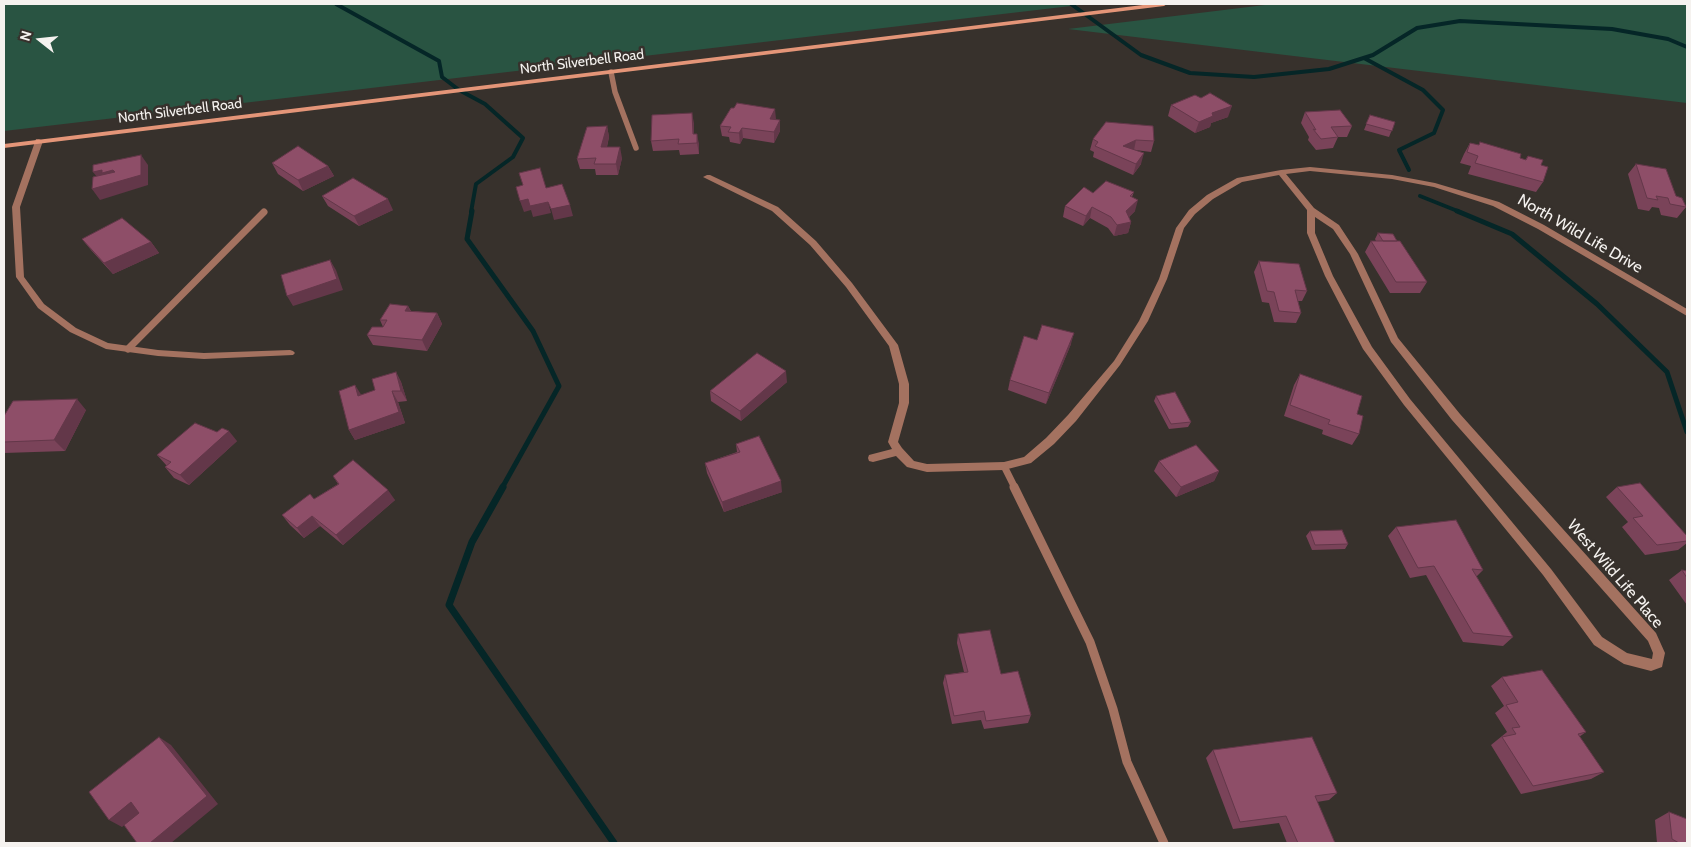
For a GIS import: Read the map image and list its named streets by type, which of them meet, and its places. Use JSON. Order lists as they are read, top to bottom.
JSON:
{
  "streets": {
    "main road": ["North Silverbell Road"],
    "street": ["North Wild Life Drive", "West Wild Life Place"]
  },
  "crossings": [
    ["North Wild Life Drive", "West Wild Life Place"]
  ],
  "north": "left"
}
